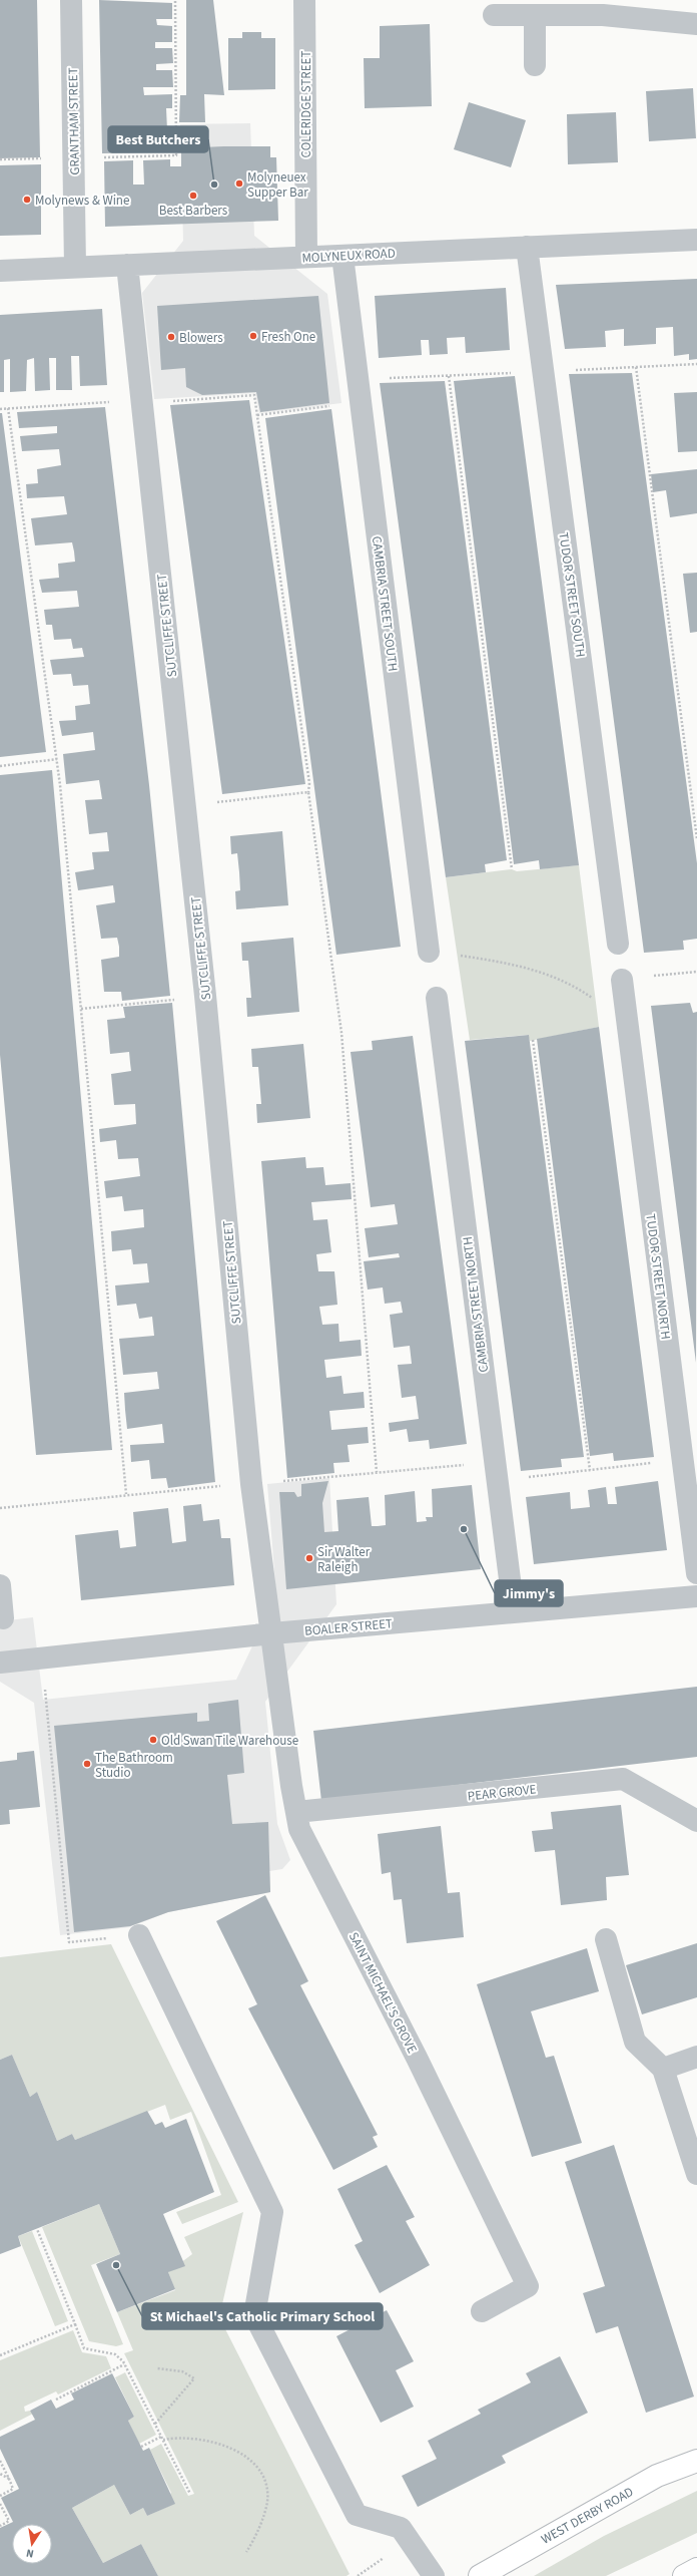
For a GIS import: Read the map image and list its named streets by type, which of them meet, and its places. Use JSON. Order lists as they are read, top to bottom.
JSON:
{
  "streets": {
    "highway": ["WEST DERBY ROAD"],
    "street": [
      "COLERIDGE STREET",
      "GRANTHAM STREET",
      "MOLYNEUX ROAD",
      "TUDOR STREET SOUTH",
      "CAMBRIA STREET SOUTH",
      "SUTCLIFFE STREET",
      "TUDOR STREET NORTH",
      "CAMBRIA STREET NORTH",
      "BOALER STREET",
      "PEAR GROVE",
      "SAINT MICHAEL'S GROVE"
    ]
  },
  "crossings": [
    ["COLERIDGE STREET", "MOLYNEUX ROAD"],
    ["GRANTHAM STREET", "MOLYNEUX ROAD"],
    ["MOLYNEUX ROAD", "TUDOR STREET SOUTH"],
    ["MOLYNEUX ROAD", "CAMBRIA STREET SOUTH"],
    ["MOLYNEUX ROAD", "SUTCLIFFE STREET"],
    ["SUTCLIFFE STREET", "BOALER STREET"],
    ["SUTCLIFFE STREET", "SAINT MICHAEL'S GROVE"],
    ["CAMBRIA STREET NORTH", "BOALER STREET"],
    ["BOALER STREET", "SAINT MICHAEL'S GROVE"],
    ["PEAR GROVE", "SAINT MICHAEL'S GROVE"]
  ],
  "places": [
    "Molyneuex Supper Bar",
    "Best Butchers",
    "Best Barbers",
    "Molynews & Wine",
    "Fresh One",
    "Blowers",
    "Jimmy's",
    "Sir Walter Raleigh",
    "Old Swan Tile Warehouse",
    "The Bathroom Studio",
    "St Michael's Catholic Primary School"
  ],
  "north": "bottom"
}
